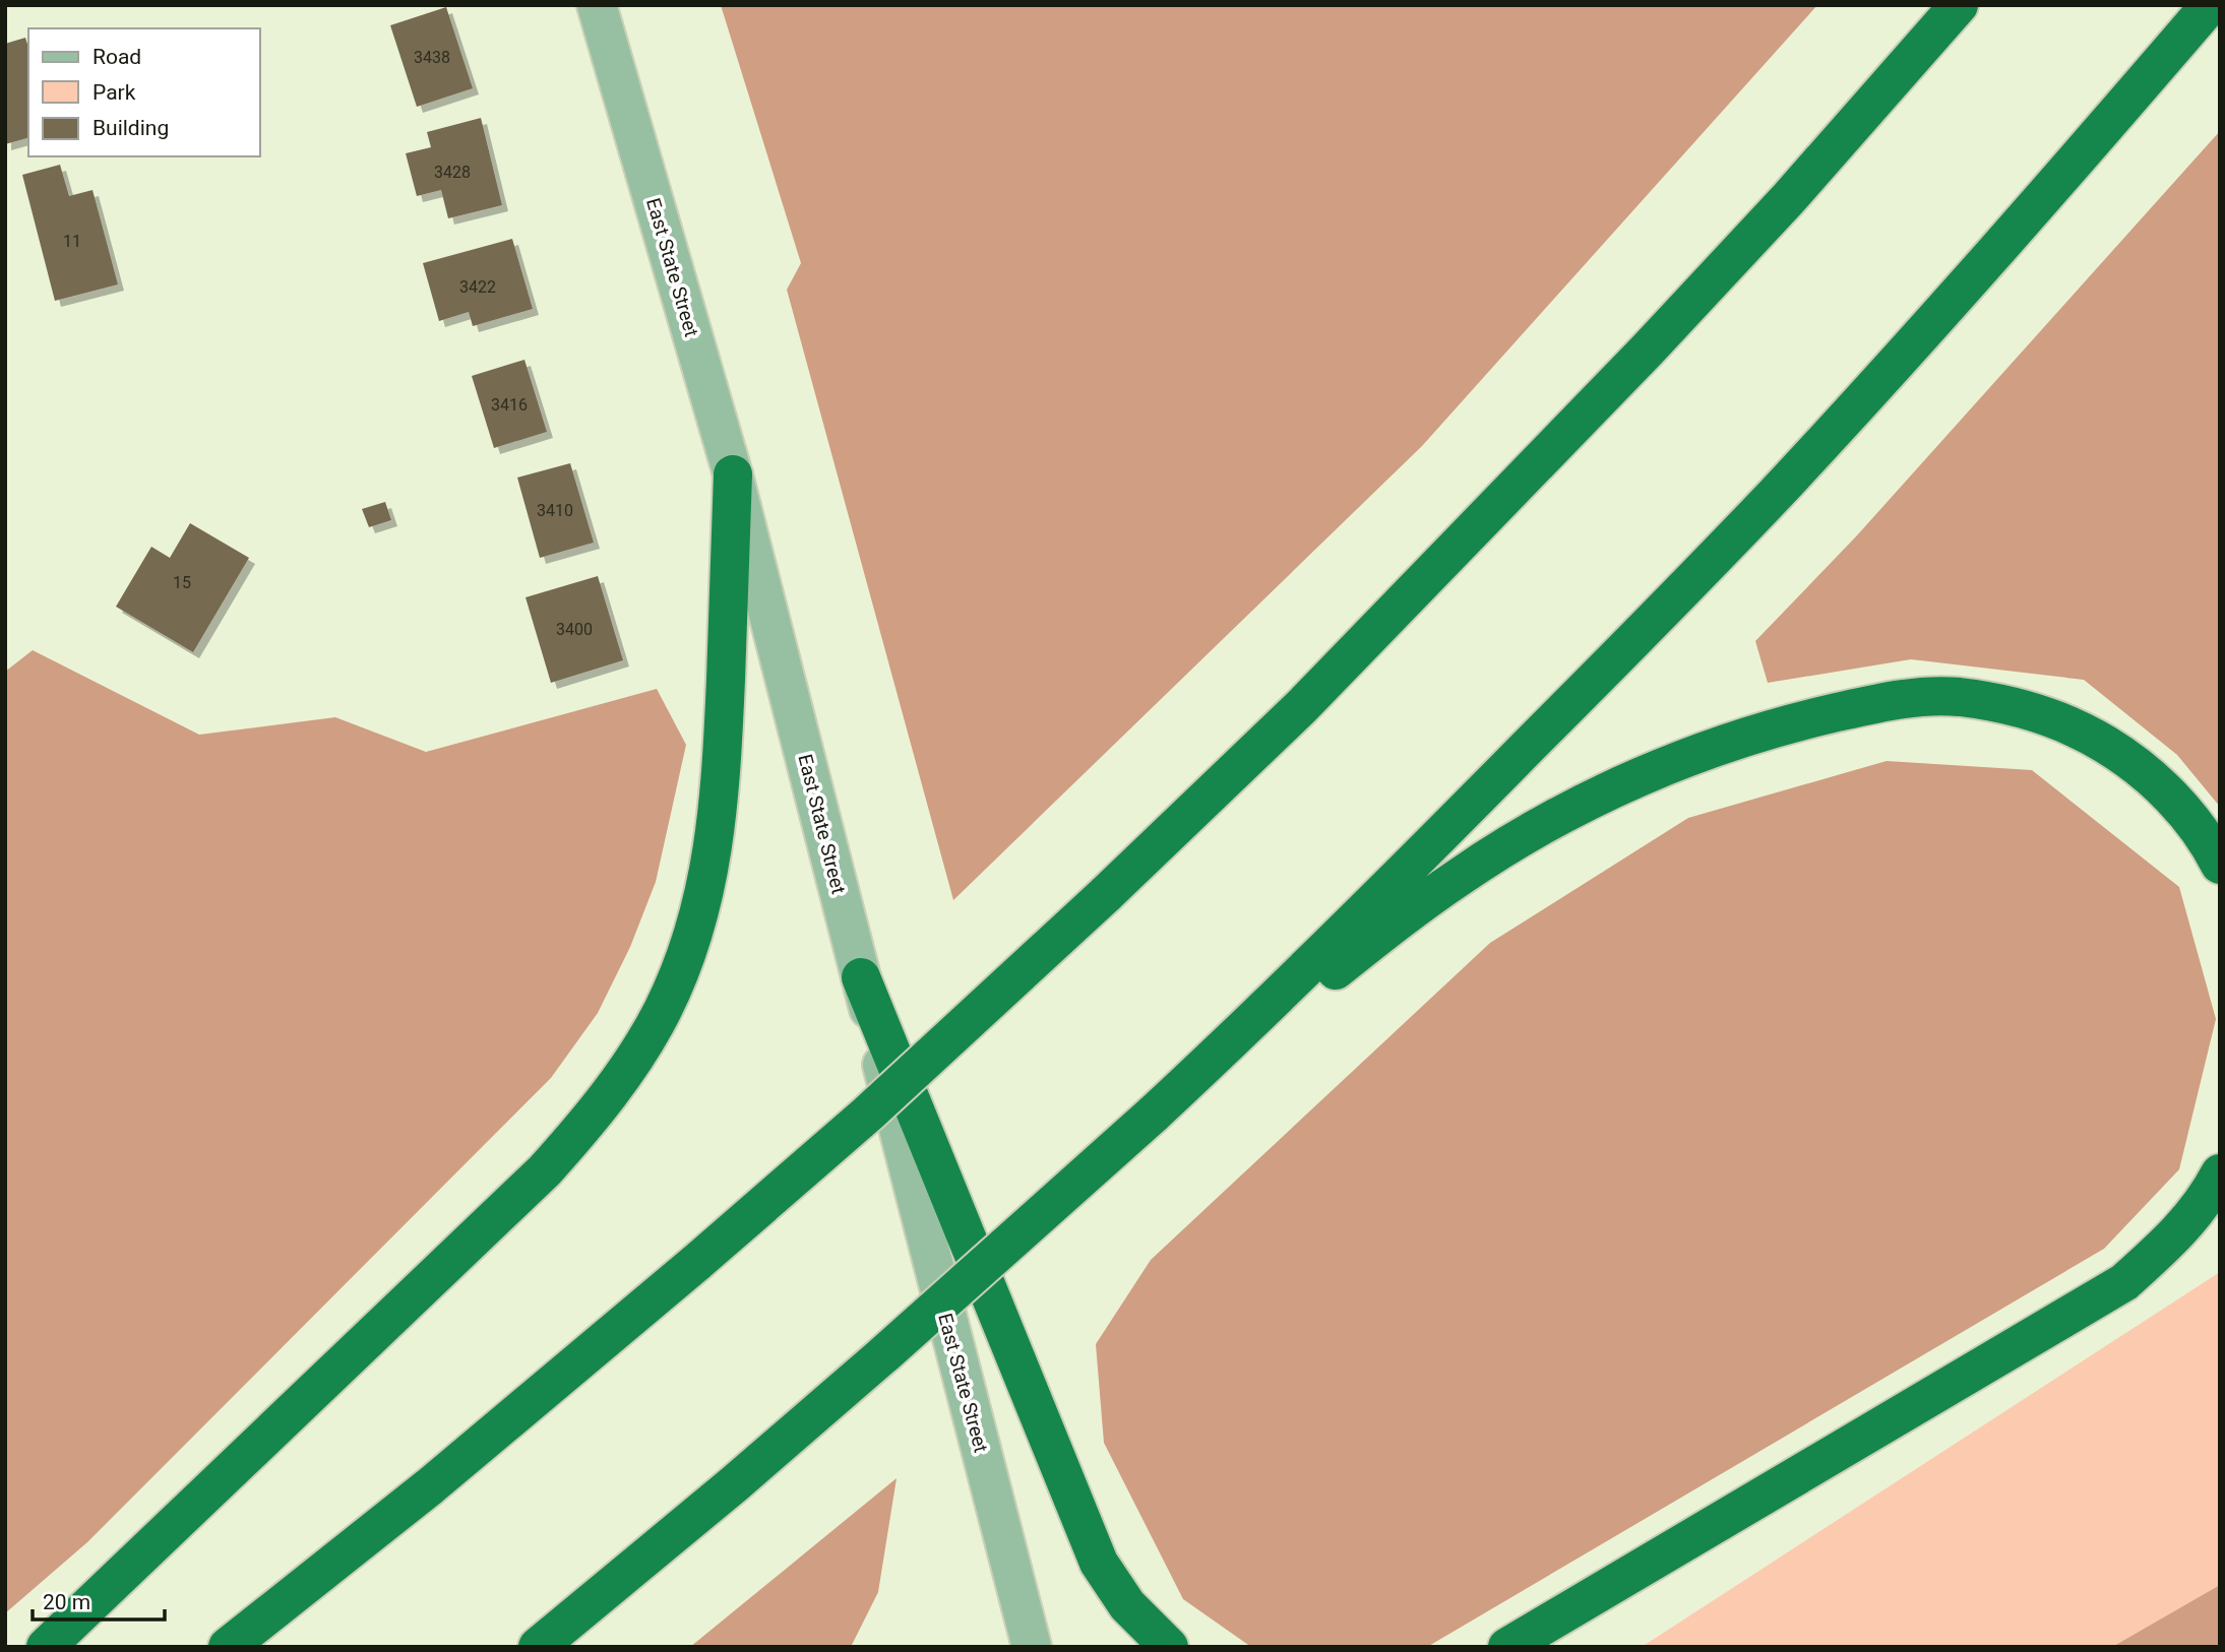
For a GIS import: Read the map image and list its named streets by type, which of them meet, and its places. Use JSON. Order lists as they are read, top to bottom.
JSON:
{
  "streets": {
    "street": ["East State Street"]
  },
  "house_numbers": [
    "3438",
    "3428",
    "11",
    "3422",
    "3416",
    "3410",
    "15",
    "3400"
  ],
  "legend": ["Road", "Park", "Building"],
  "scale_bar": "20 m"
}
